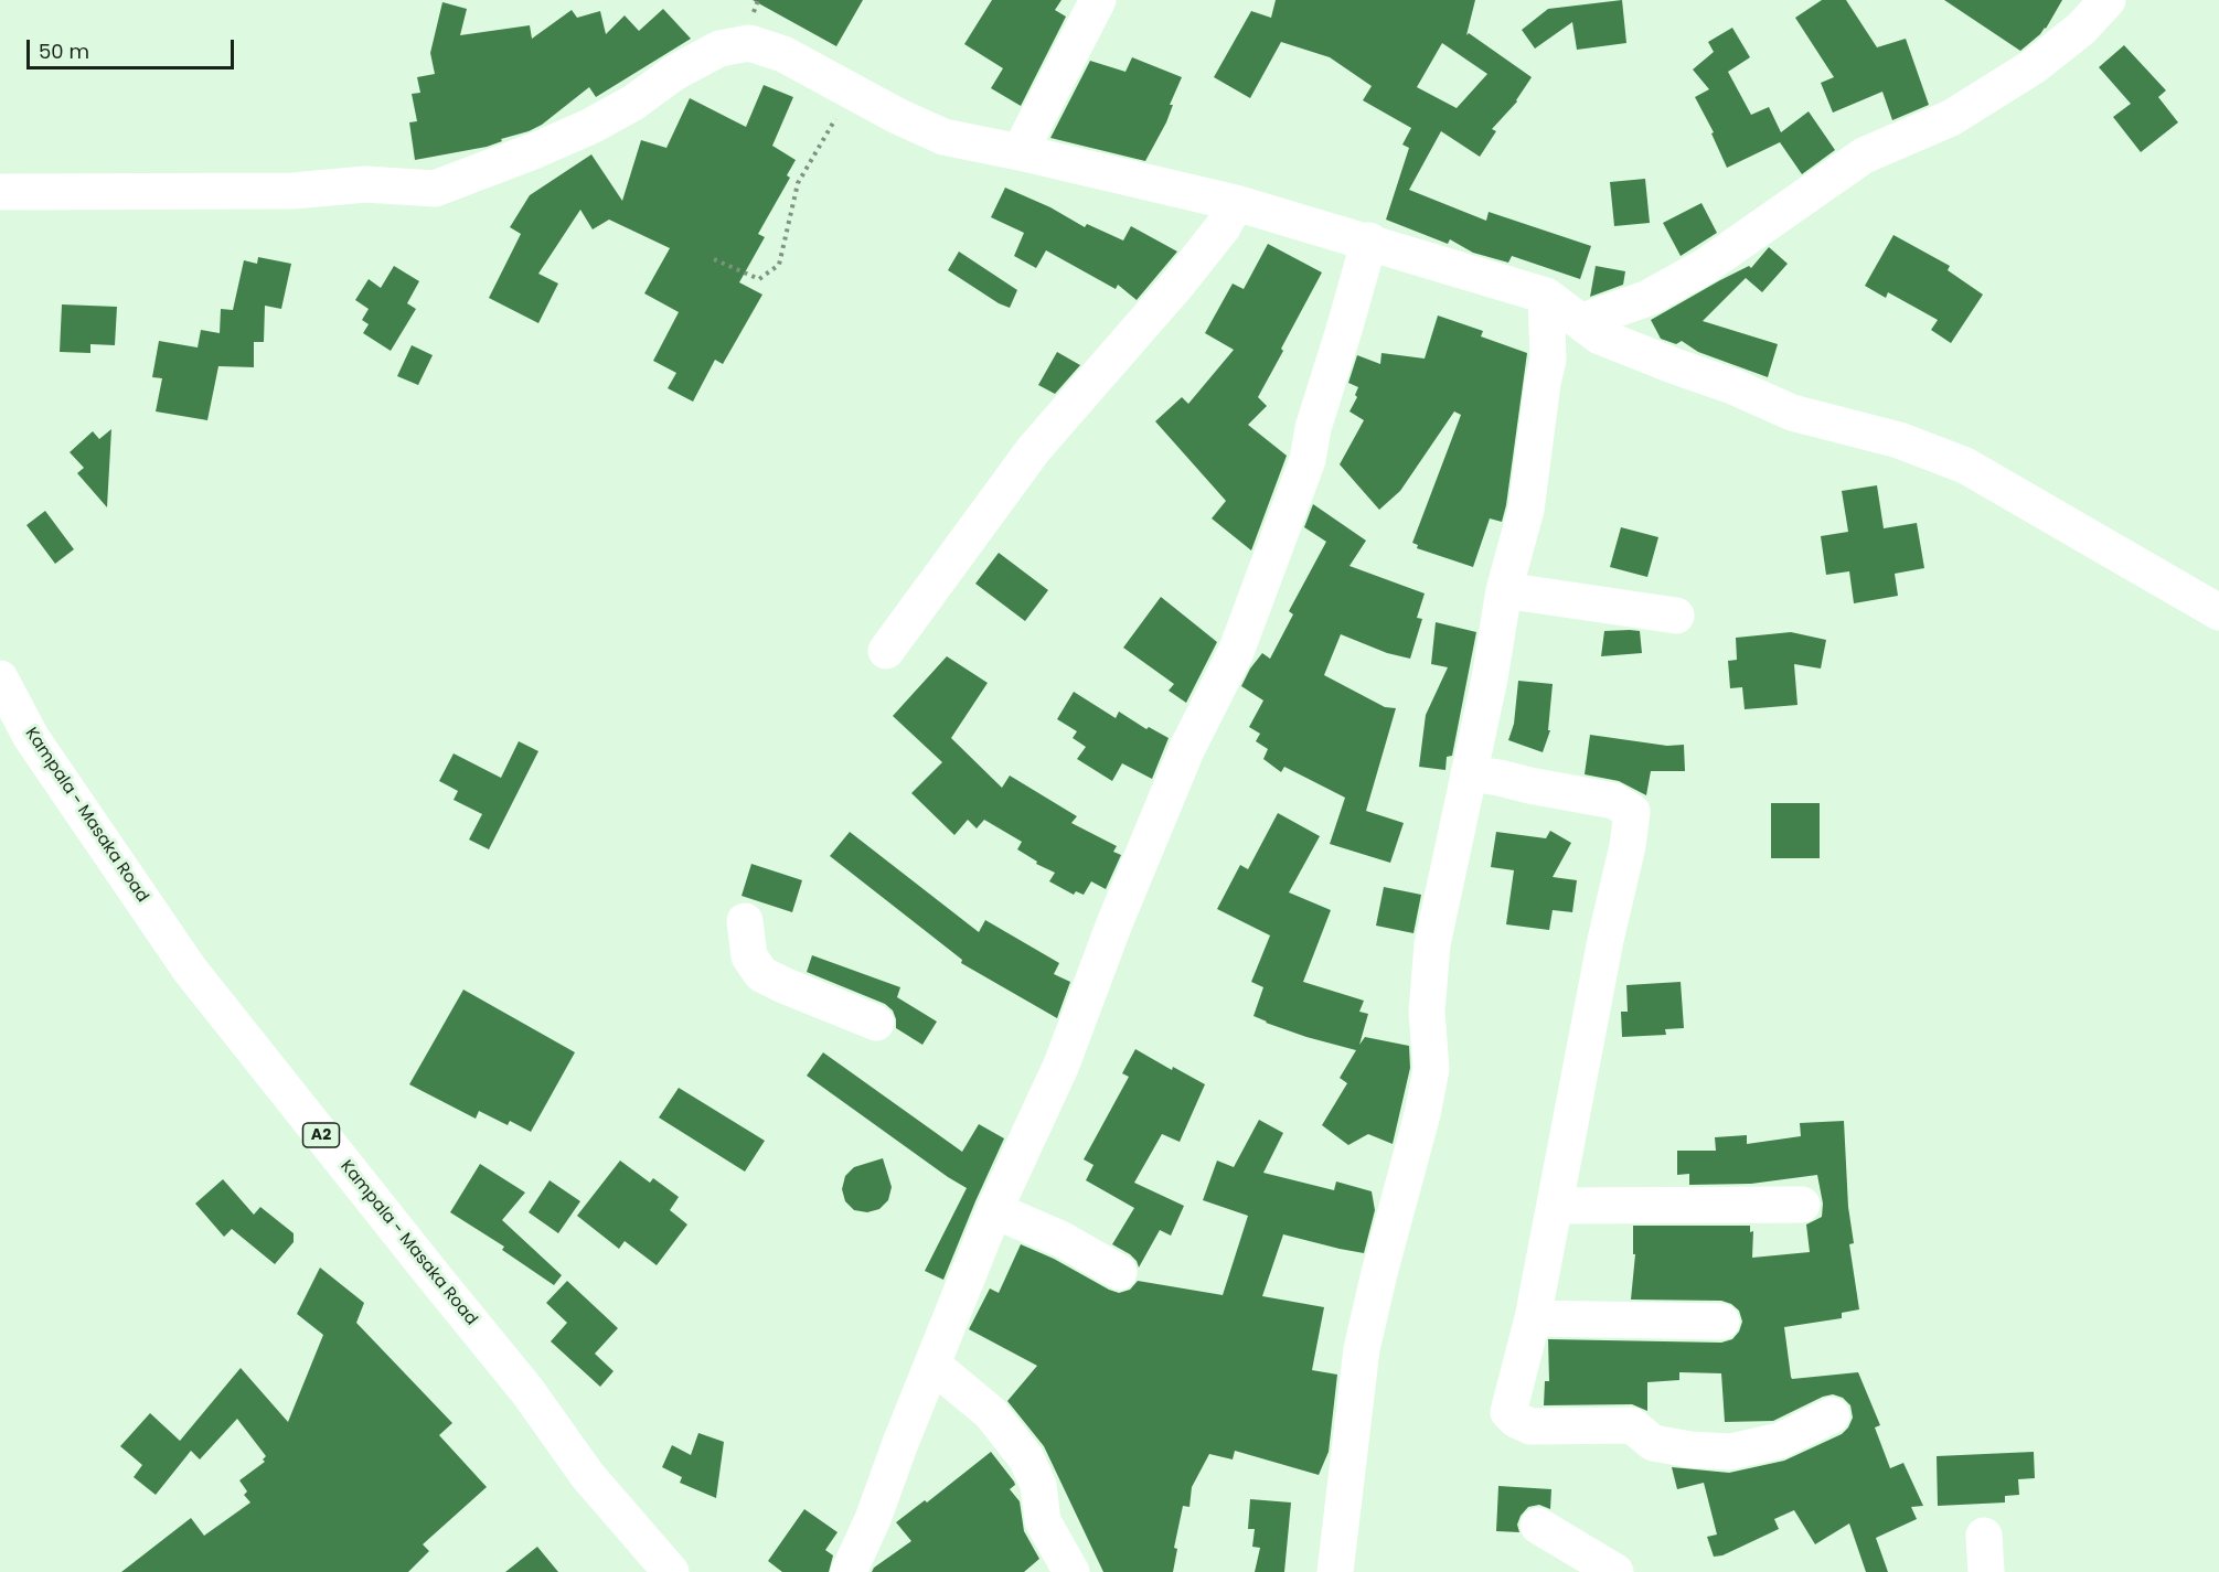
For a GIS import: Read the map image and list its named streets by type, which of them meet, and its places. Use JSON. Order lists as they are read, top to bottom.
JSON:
{
  "streets": {
    "street": ["Kampala - Masaka Road", "A2"]
  },
  "scale_bar": "50 m"
}
